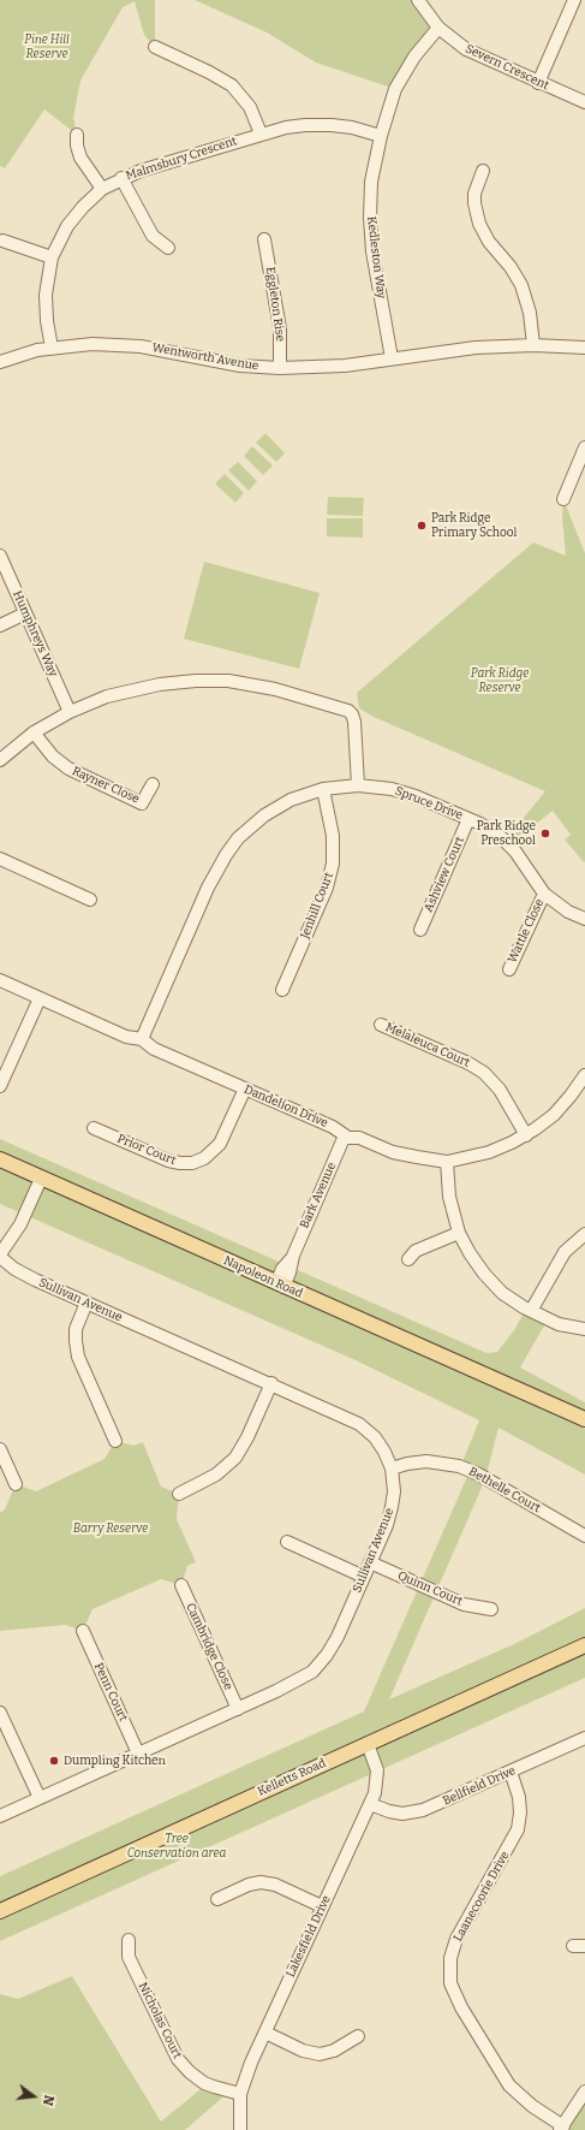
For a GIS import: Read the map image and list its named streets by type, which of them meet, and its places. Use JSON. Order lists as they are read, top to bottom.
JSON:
{
  "streets": {
    "main road": ["Napoleon Road", "Kelletts Road"],
    "street": [
      "Severn Crescent",
      "Malmsbury Crescent",
      "Kedleston Way",
      "Eggleton Rise",
      "Wentworth Avenue",
      "Humphreys Way",
      "Rayner Close",
      "Spruce Drive",
      "Ashview Court",
      "Jenhill Court",
      "Wattle Close",
      "Melaleuca Court",
      "Dandelion Drive",
      "Prior Court",
      "Bark Avenue",
      "Sullivan Avenue",
      "Bethelle Court",
      "Quinn Court",
      "Cambridge Close",
      "Penn Court",
      "Bellfield Drive",
      "Laanecoorie Drive",
      "Lakesfield Drive",
      "Nicholas Court"
    ]
  },
  "crossings": [
    ["Severn Crescent", "Kedleston Way"],
    ["Malmsbury Crescent", "Kedleston Way"],
    ["Malmsbury Crescent", "Wentworth Avenue"],
    ["Kedleston Way", "Wentworth Avenue"],
    ["Eggleton Rise", "Wentworth Avenue"],
    ["Spruce Drive", "Ashview Court"],
    ["Spruce Drive", "Jenhill Court"],
    ["Spruce Drive", "Wattle Close"],
    ["Spruce Drive", "Dandelion Drive"],
    ["Melaleuca Court", "Dandelion Drive"],
    ["Dandelion Drive", "Prior Court"],
    ["Dandelion Drive", "Bark Avenue"],
    ["Bark Avenue", "Napoleon Road"],
    ["Sullivan Avenue", "Bethelle Court"],
    ["Sullivan Avenue", "Quinn Court"],
    ["Sullivan Avenue", "Cambridge Close"],
    ["Sullivan Avenue", "Penn Court"],
    ["Kelletts Road", "Lakesfield Drive"],
    ["Bellfield Drive", "Laanecoorie Drive"],
    ["Bellfield Drive", "Lakesfield Drive"],
    ["Lakesfield Drive", "Nicholas Court"]
  ],
  "parks": [
    "Pine Hill Reserve",
    "Park Ridge Reserve",
    "Barry Reserve",
    "Tree Conservation area"
  ],
  "places": ["Park Ridge Primary School", "Park Ridge Preschool", "Dumpling Kitchen"],
  "north": "right"
}
